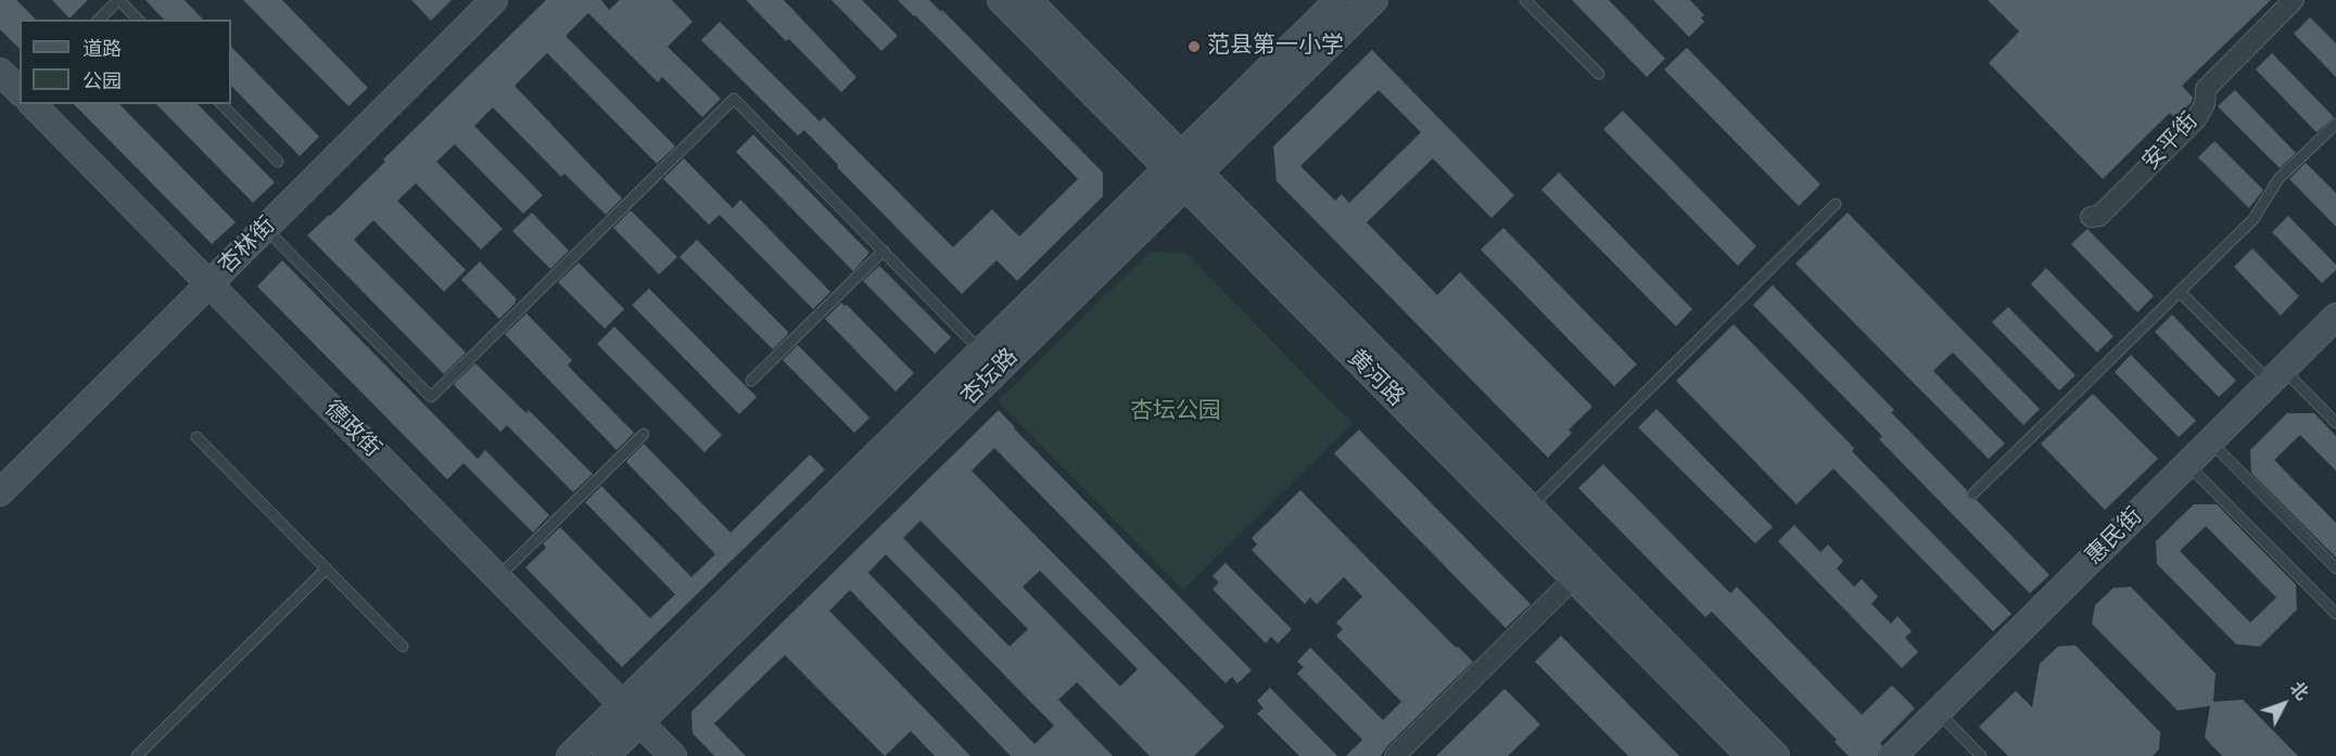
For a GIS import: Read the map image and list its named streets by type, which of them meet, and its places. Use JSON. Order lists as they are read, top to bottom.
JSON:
{
  "streets": {
    "street": [
      "安平街",
      "杏林街",
      "杏坛路",
      "黄河路",
      "德政街",
      "惠民街"
    ]
  },
  "crossings": [
    ["杏林街", "德政街"],
    ["杏坛路", "黄河路"],
    ["杏坛路", "德政街"]
  ],
  "parks": ["杏坛公园"],
  "places": ["范县第一小学"],
  "legend": ["道路", "公园"],
  "north": "top right"
}
